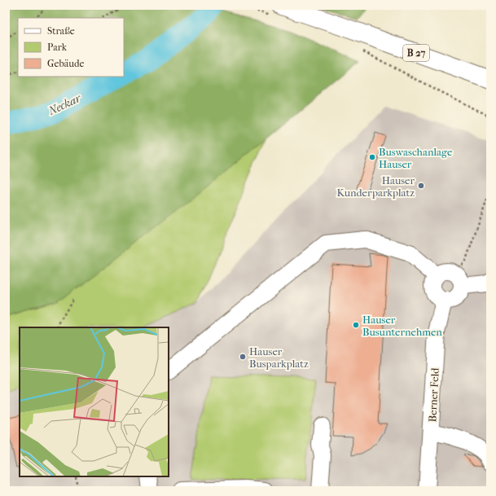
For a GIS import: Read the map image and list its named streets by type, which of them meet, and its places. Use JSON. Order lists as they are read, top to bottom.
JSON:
{
  "streets": {
    "main road": ["B 27"],
    "street": ["Berner Feld"]
  },
  "water": ["Neckar"],
  "places": [
    "Buswaschanlage Hauser",
    "Hauser Kunderparkplatz",
    "Hauser Busunternehmen",
    "Hauser Busparkplatz"
  ],
  "legend": ["Straße", "Park", "Gebäude"]
}
